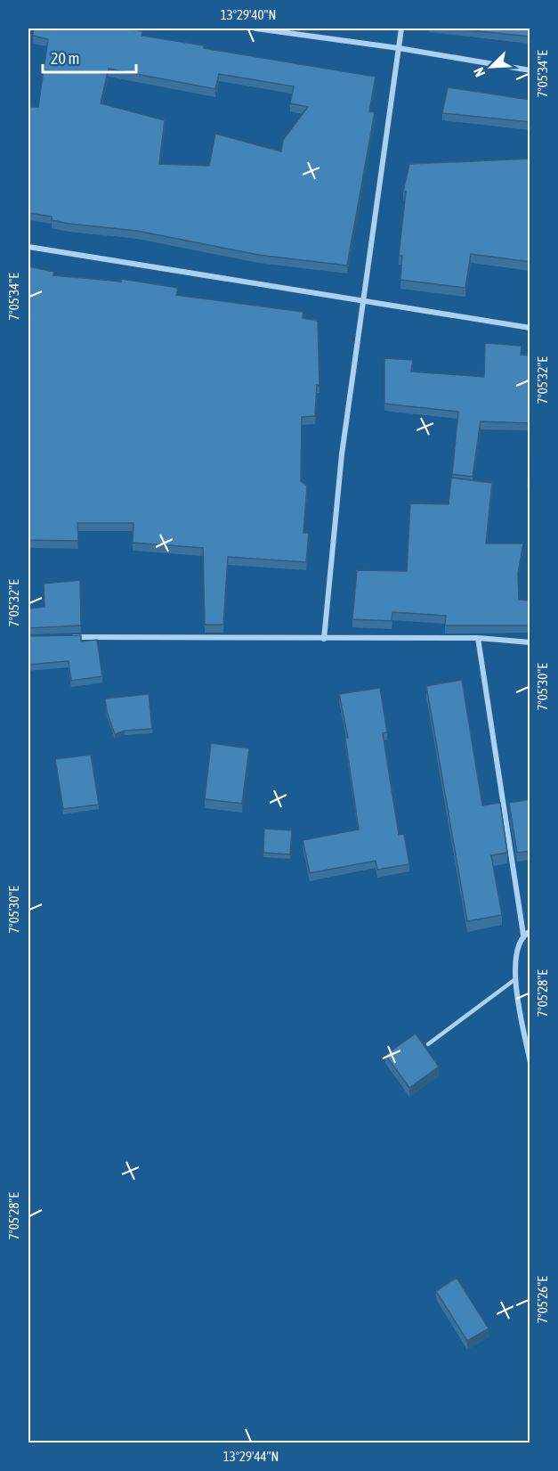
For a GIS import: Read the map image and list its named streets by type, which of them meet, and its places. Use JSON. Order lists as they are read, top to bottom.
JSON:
{
  "scale_bar": "20 m",
  "north": "bottom left",
  "coordinates": [
    "13°29'40\"N",
    "7°05'34\"E",
    "7°05'32\"E",
    "7°05'30\"E",
    "7°05'28\"E",
    "7°05'26\"E",
    "13°29'44\"N"
  ]
}
